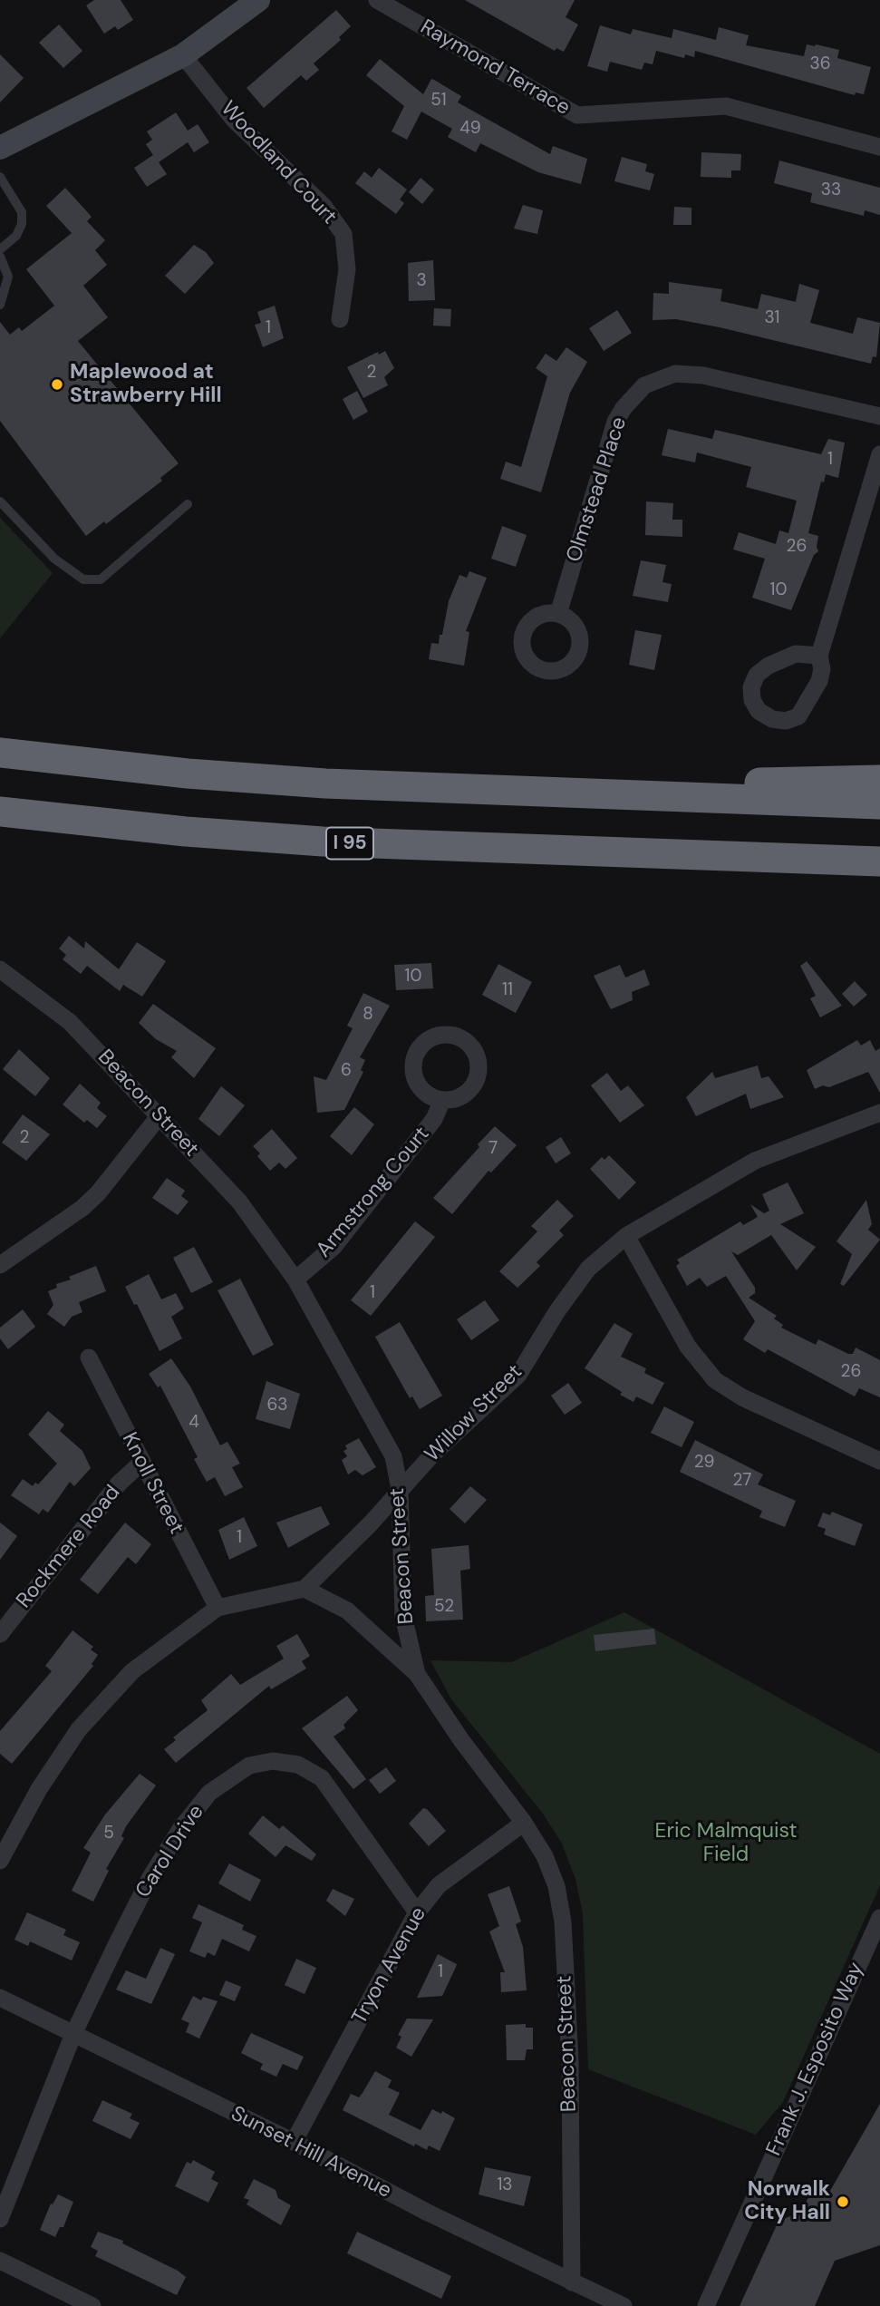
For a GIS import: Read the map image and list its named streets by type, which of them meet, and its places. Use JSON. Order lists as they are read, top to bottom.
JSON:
{
  "streets": {
    "highway": ["I 95"],
    "street": [
      "Raymond Terrace",
      "Woodland Court",
      "Olmstead Place",
      "Beacon Street",
      "Armstrong Court",
      "Willow Street",
      "Knoll Street",
      "Rockmere Road",
      "Carol Drive",
      "Tryon Avenue",
      "Frank J. Esposito Way",
      "Sunset Hill Avenue"
    ]
  },
  "crossings": [
    ["Beacon Street", "Armstrong Court"],
    ["Beacon Street", "Willow Street"],
    ["Beacon Street", "Tryon Avenue"],
    ["Beacon Street", "Sunset Hill Avenue"],
    ["Knoll Street", "Rockmere Road"],
    ["Carol Drive", "Tryon Avenue"],
    ["Carol Drive", "Sunset Hill Avenue"],
    ["Tryon Avenue", "Sunset Hill Avenue"]
  ],
  "parks": ["Eric Malmquist Field"],
  "places": ["Maplewood at Strawberry Hill", "Norwalk City Hall"],
  "house_numbers": [
    "36",
    "51",
    "49",
    "33",
    "3",
    "31",
    "1",
    "2",
    "1",
    "26",
    "10",
    "10",
    "11",
    "8",
    "6",
    "2",
    "7",
    "1",
    "26",
    "63",
    "4",
    "29",
    "27",
    "1",
    "52",
    "5",
    "1",
    "13"
  ]
}
